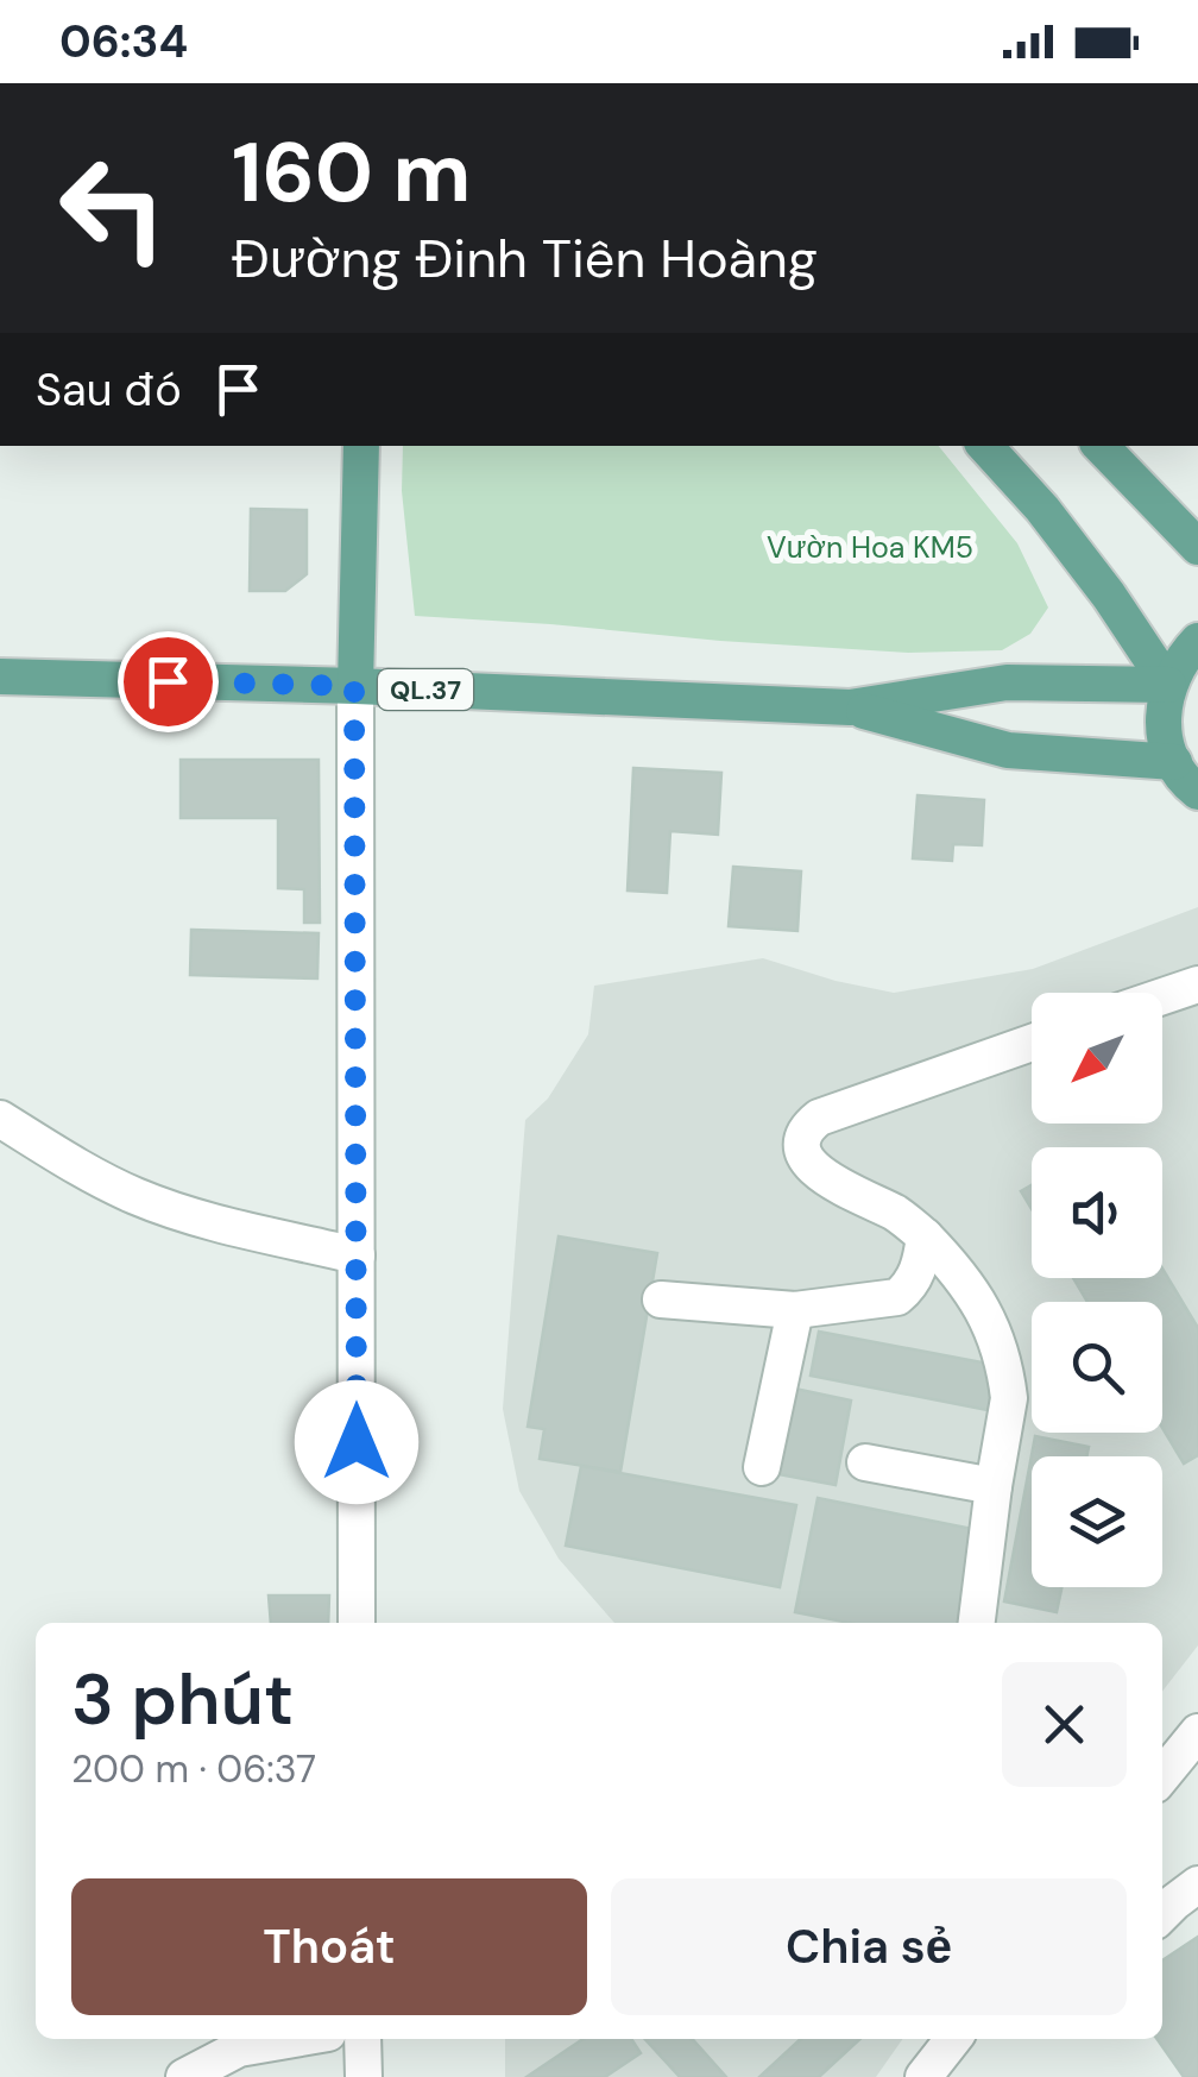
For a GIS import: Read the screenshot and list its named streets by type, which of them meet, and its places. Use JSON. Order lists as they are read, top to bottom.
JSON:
{
  "streets": {
    "main road": ["QL.37"]
  },
  "parks": ["Vườn Hoa KM5"],
  "north": "bottom left",
  "page": {
    "status": "06:34",
    "turn": ["160 m", "Đường Đinh Tiên Hoàng"],
    "then": "Sau đó",
    "heading": ["3 phút", "200 m · 06:37"],
    "buttons": ["Thoát", "Chia sẻ"]
  }
}
